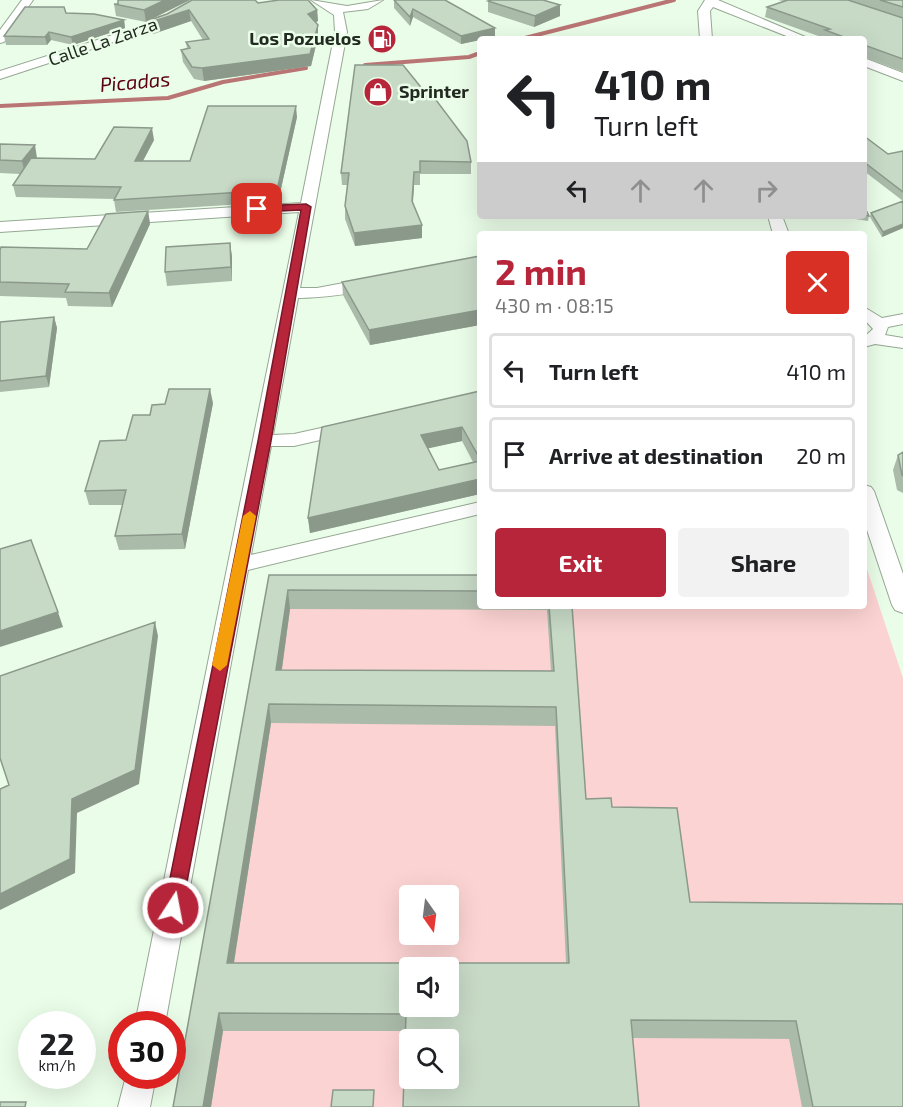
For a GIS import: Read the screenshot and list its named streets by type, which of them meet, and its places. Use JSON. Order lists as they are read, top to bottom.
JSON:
{
  "streets": {
    "street": ["Calle La Zarza"]
  },
  "water": ["Picadas"],
  "places": {
    "fuel station": ["Los Pozuelos"],
    "shop": ["Sprinter"]
  },
  "north": "bottom",
  "page": {
    "turn": ["410 m", "Turn left"],
    "heading": ["2 min", "430 m · 08:15"],
    "list": [
      {
        "name": "Turn left",
        "value": "410 m"
      },
      {
        "name": "Arrive at destination",
        "value": "20 m"
      }
    ],
    "buttons": ["Exit", "Share"],
    "speed": "22 km/h",
    "limit": "30"
  }
}
